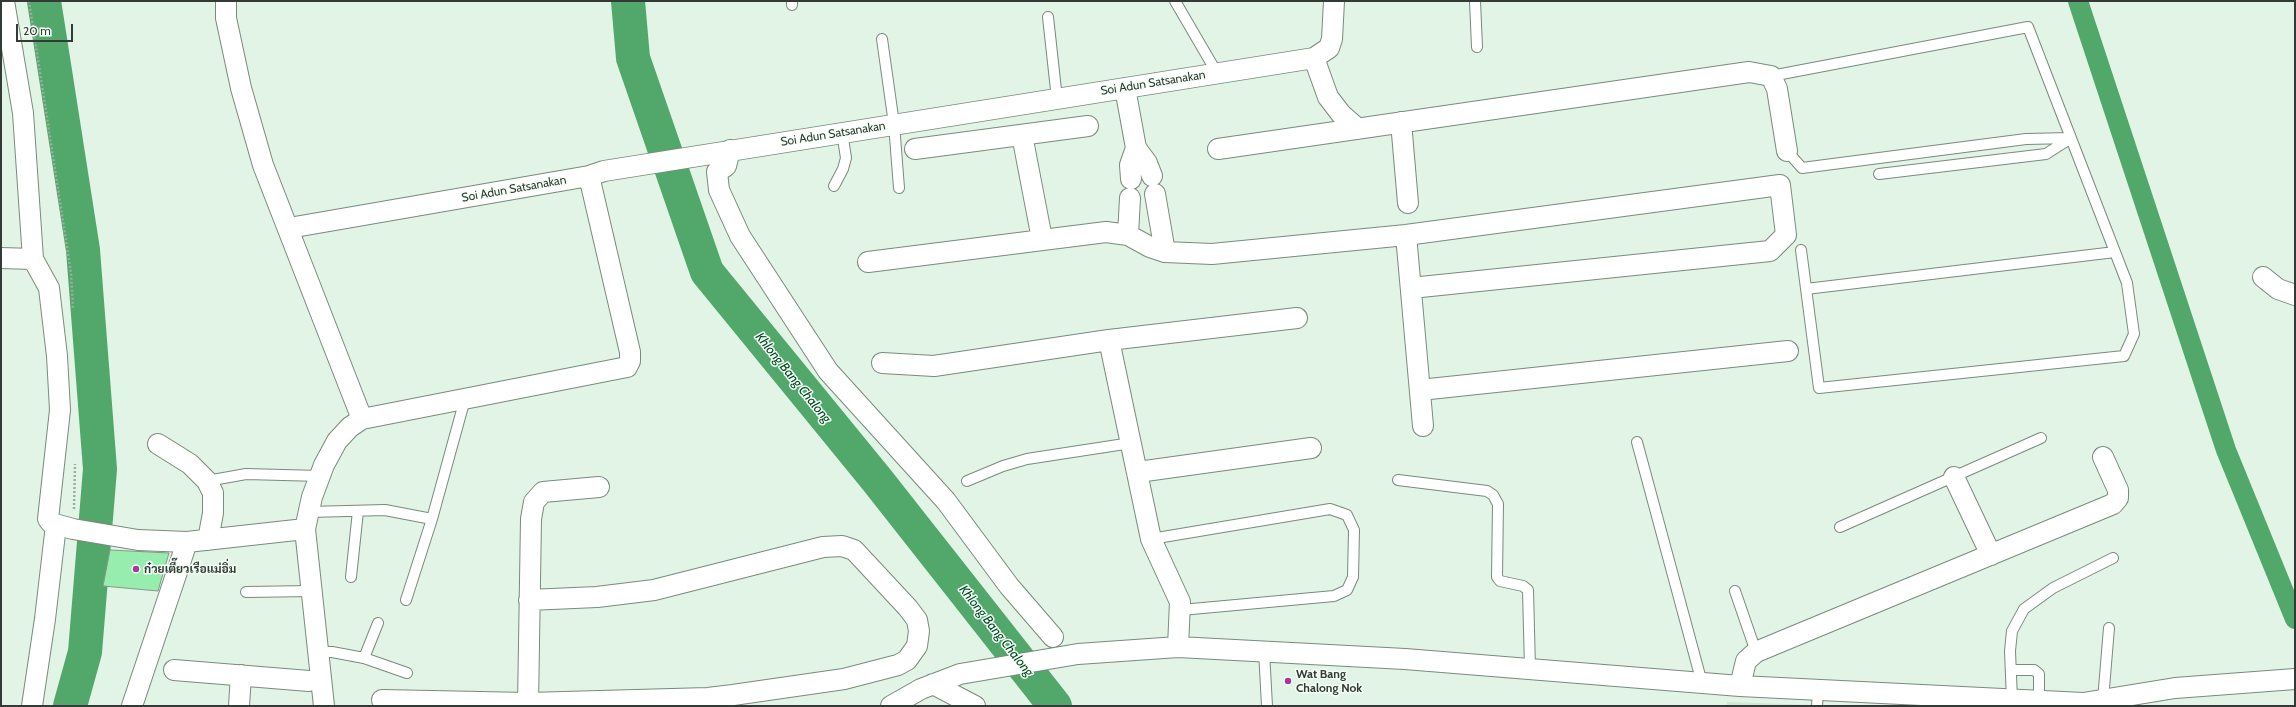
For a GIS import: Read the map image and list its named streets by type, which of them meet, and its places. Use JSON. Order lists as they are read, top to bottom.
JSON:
{
  "streets": {
    "street": ["Soi Adun Satsanakan"]
  },
  "water": ["Khlong Bang Chalong"],
  "places": ["ก๋วยเตี๊ยวเรือแม่อิ่ม", "Wat Bang Chalong Nok"],
  "scale_bar": "20 m"
}
